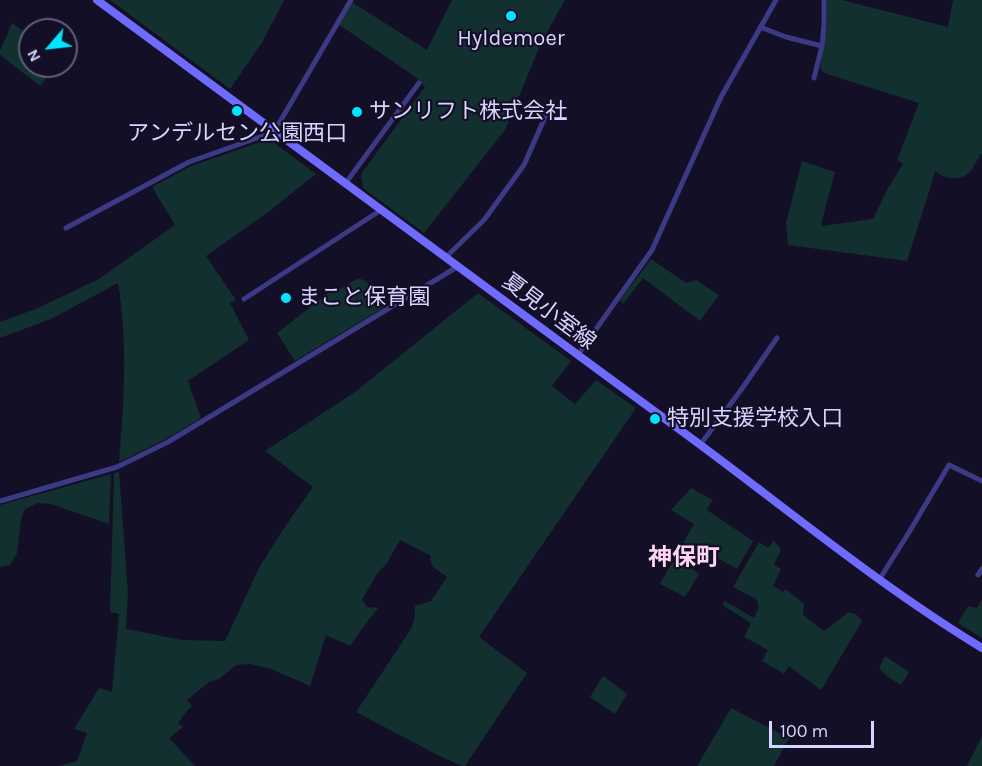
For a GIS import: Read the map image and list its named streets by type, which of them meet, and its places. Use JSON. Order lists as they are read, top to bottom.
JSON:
{
  "streets": {
    "main road": ["夏見小室線"]
  },
  "districts": ["神保町"],
  "places": [
    "Hyldemoer",
    "アンデルセン公園西口",
    "サンリフト株式会社",
    "まこと保育園",
    "特別支援学校入口"
  ],
  "scale_bar": "100 m",
  "north": "bottom left"
}
